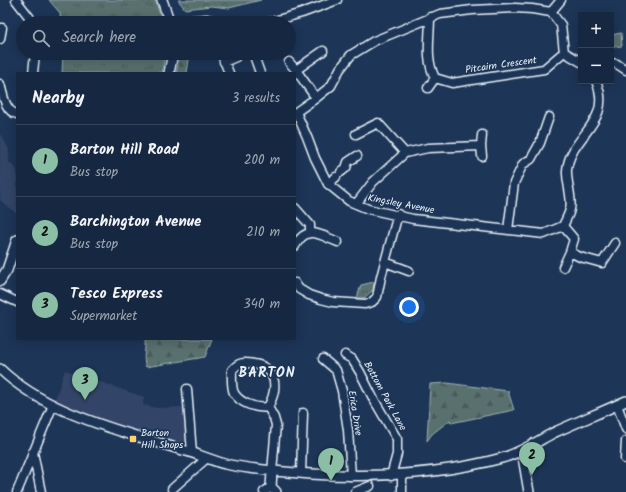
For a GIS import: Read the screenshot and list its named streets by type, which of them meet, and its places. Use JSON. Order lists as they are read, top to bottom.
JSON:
{
  "streets": {
    "street": [
      "Pitcairn Crescent",
      "Kingsley Avenue",
      "Bottom Park Lane",
      "Erica Drive"
    ]
  },
  "districts": ["BARTON"],
  "places": {
    "transit": ["Barton Hill Shops"]
  },
  "page": {
    "map_buttons": ["+", "−"],
    "search": "Search here",
    "heading": ["Nearby", "3 results"],
    "list": [
      {
        "mark": "1",
        "name": "Barton Hill Road",
        "note": "Bus stop",
        "value": "200 m"
      },
      {
        "mark": "2",
        "name": "Barchington Avenue",
        "note": "Bus stop",
        "value": "210 m"
      },
      {
        "mark": "3",
        "name": "Tesco Express",
        "note": "Supermarket",
        "value": "340 m"
      }
    ],
    "pins": ["3", "2", "1"]
  }
}
